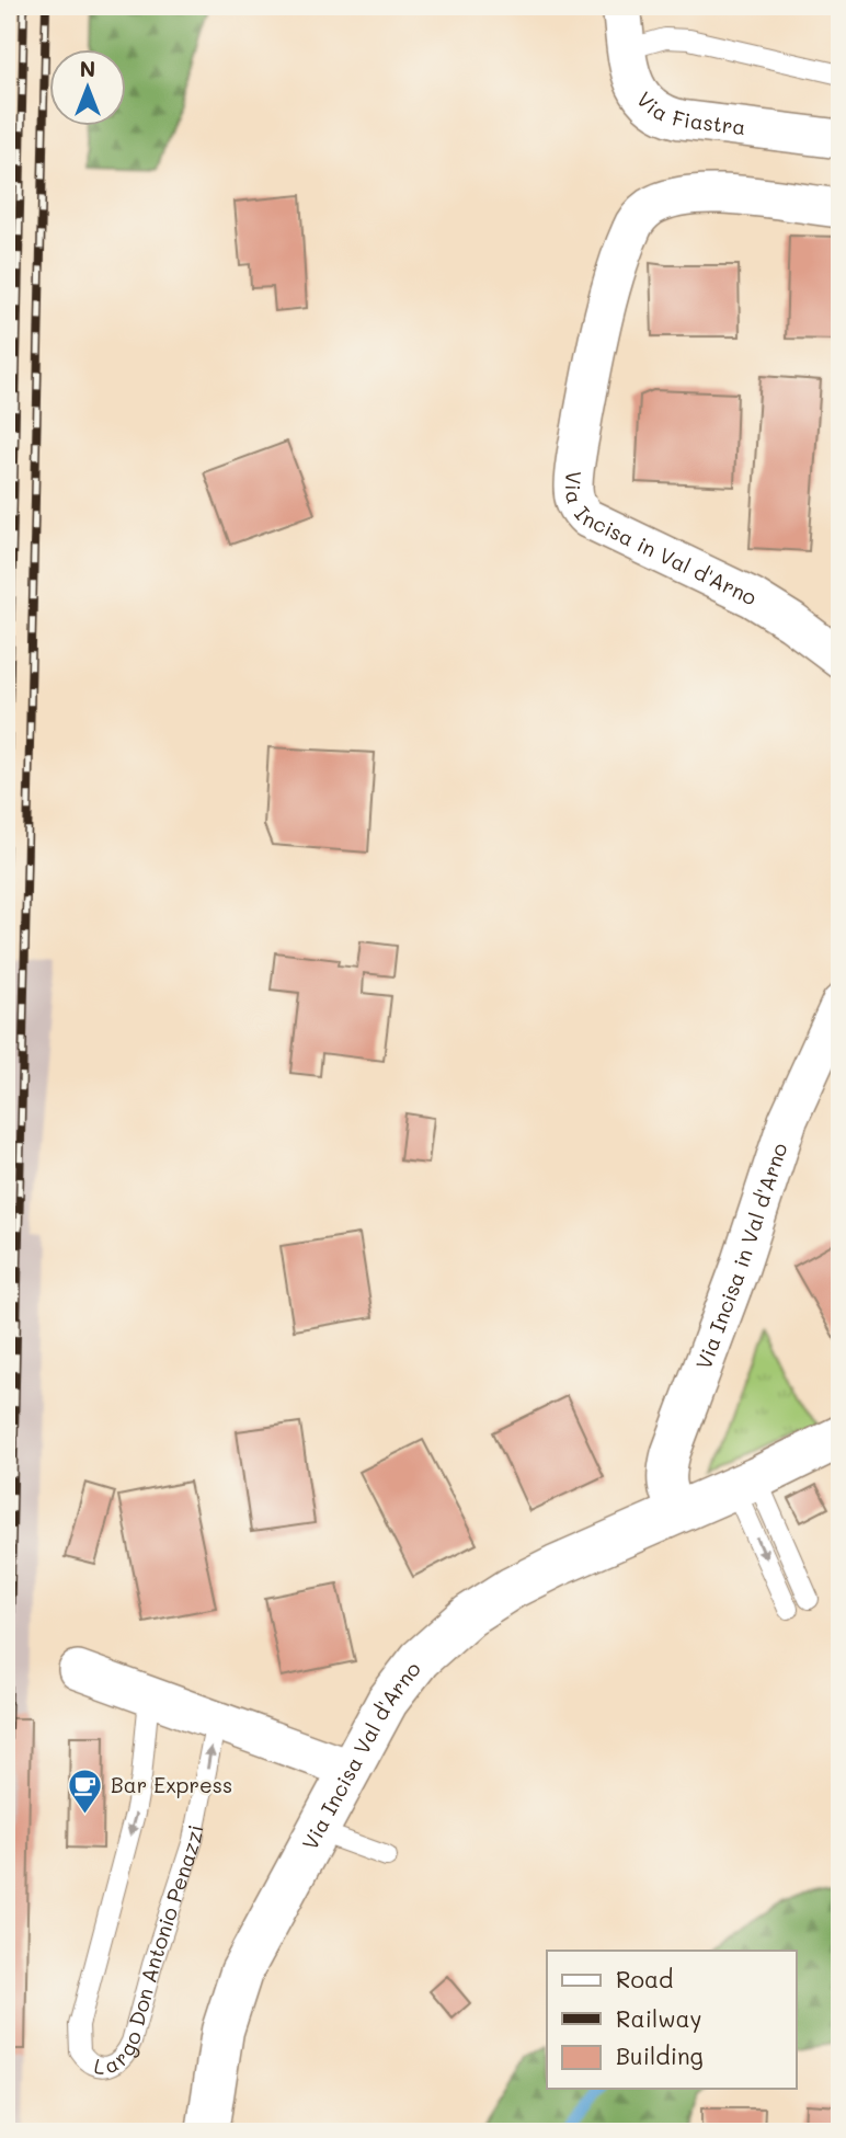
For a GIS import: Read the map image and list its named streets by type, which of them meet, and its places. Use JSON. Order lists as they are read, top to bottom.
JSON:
{
  "streets": {
    "street": ["Via Fiastra", "Via Incisa in Val d'Arno", "Via Incisa Val d'Arno"],
    "lane": ["Largo Don Antonio Penazzi"]
  },
  "crossings": [
    ["Via Incisa in Val d'Arno", "Via Incisa Val d'Arno"]
  ],
  "places": {
    "cafe": ["Bar Express"]
  },
  "legend": ["Road", "Railway", "Building"],
  "north": "top"
}
